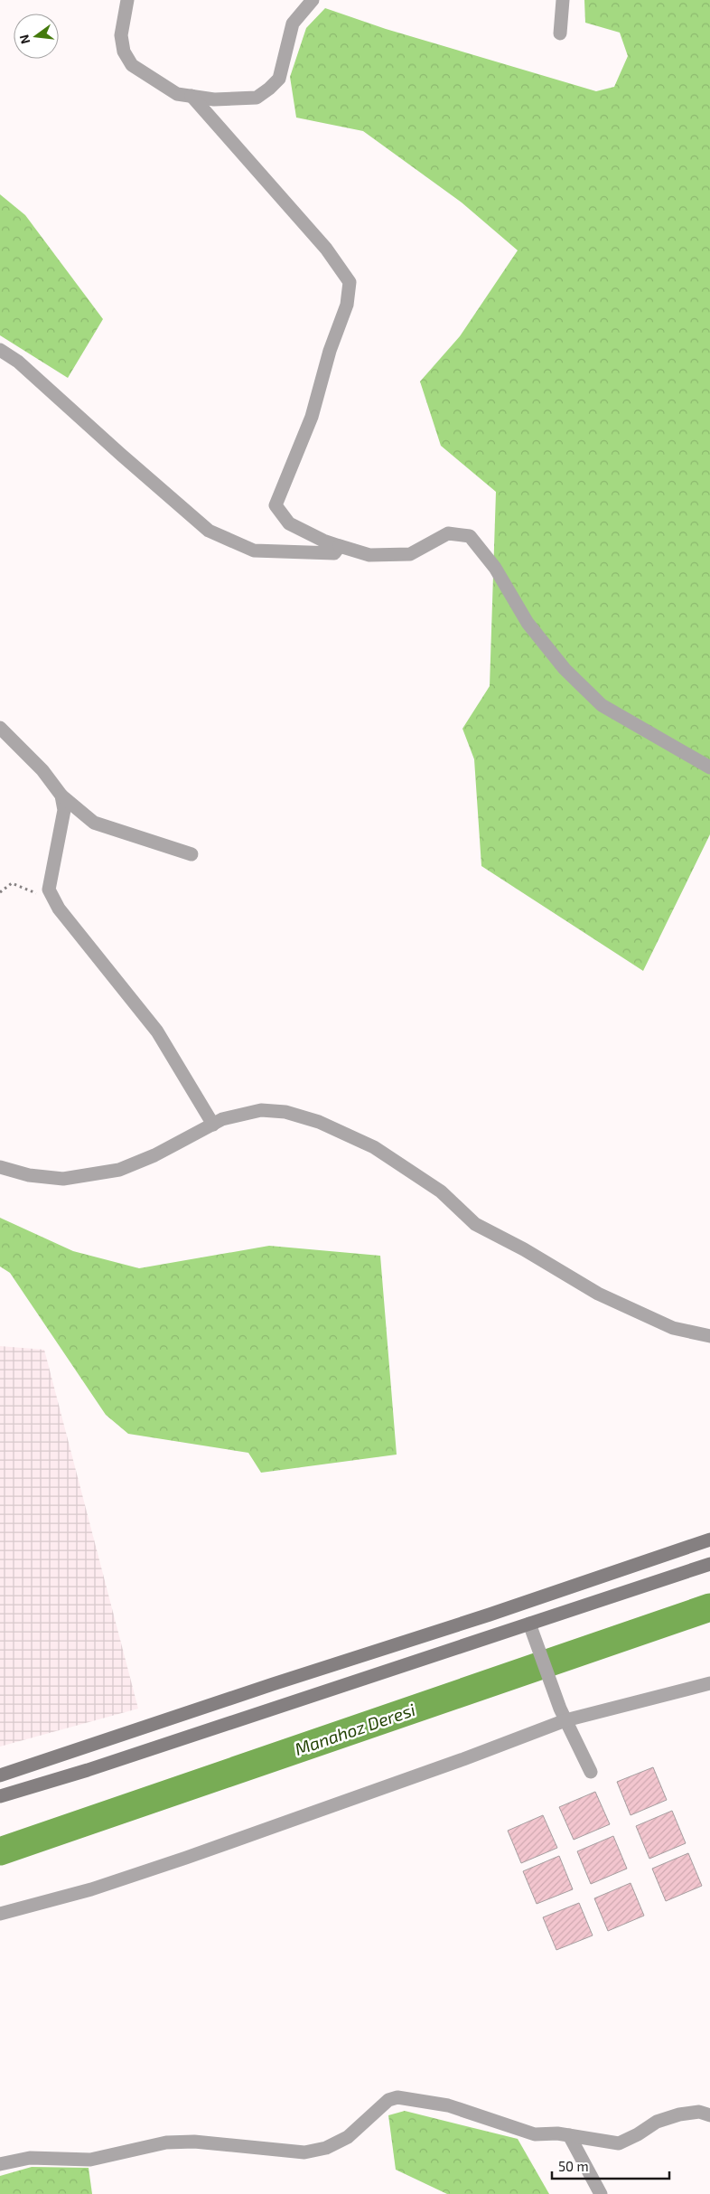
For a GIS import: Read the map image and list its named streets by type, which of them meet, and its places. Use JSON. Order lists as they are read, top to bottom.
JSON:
{
  "water": ["Manahoz Deresi"],
  "scale_bar": "50 m",
  "north": "left"
}
